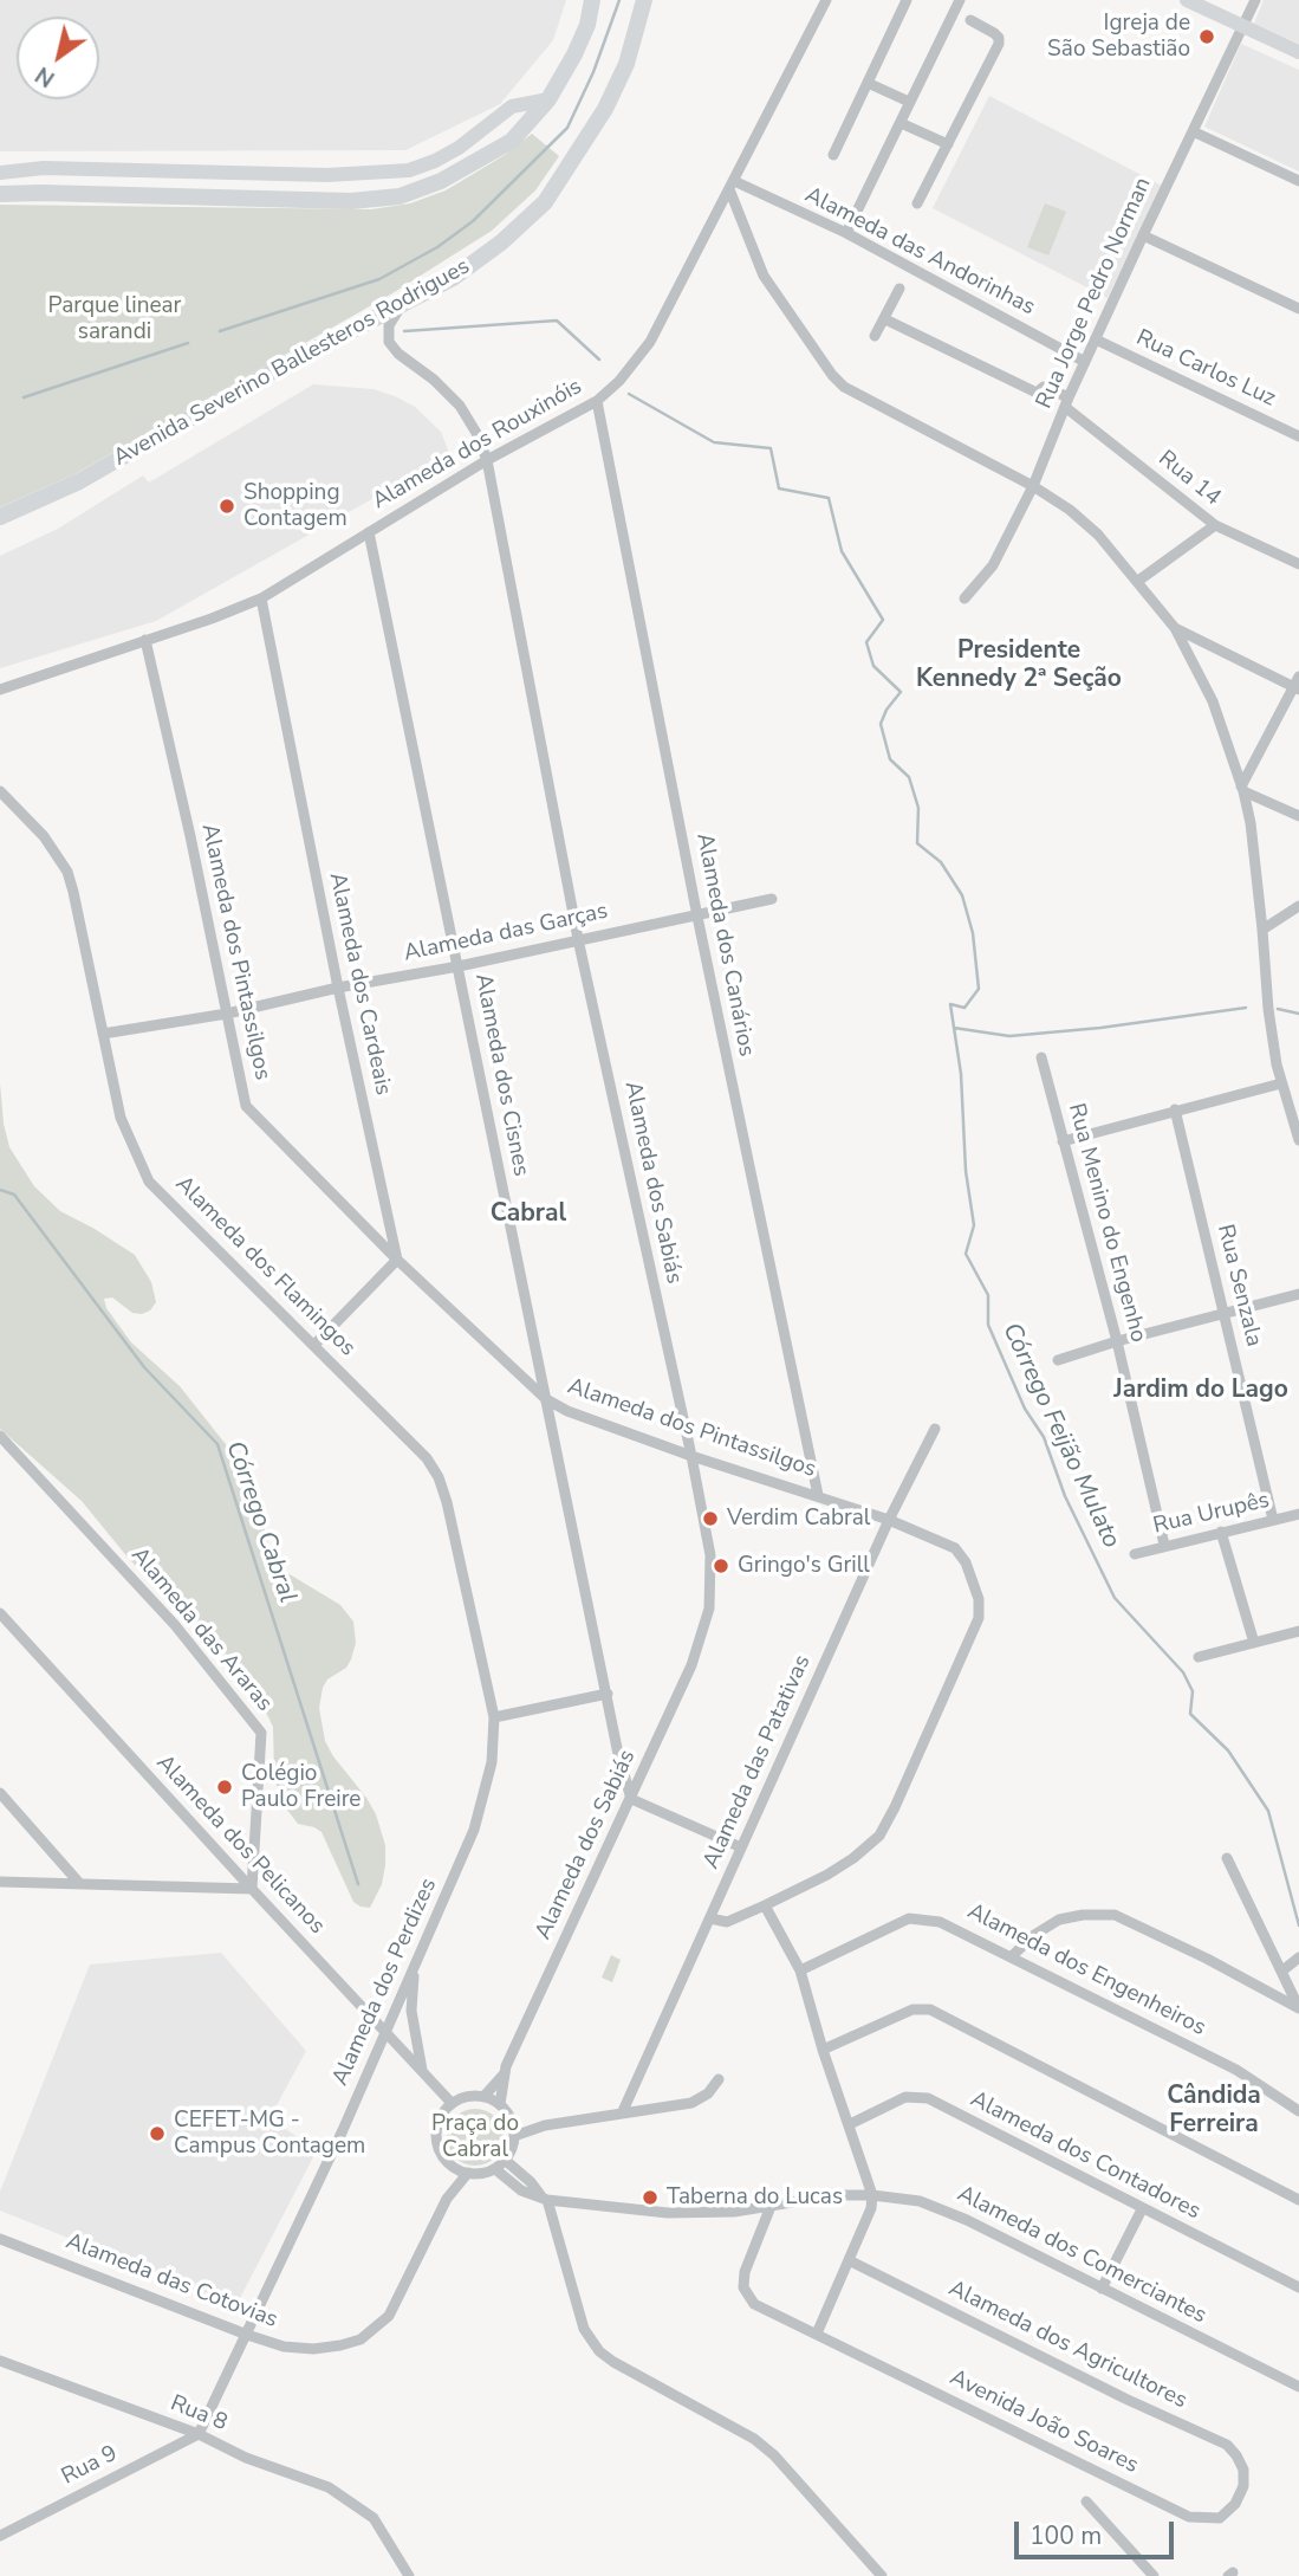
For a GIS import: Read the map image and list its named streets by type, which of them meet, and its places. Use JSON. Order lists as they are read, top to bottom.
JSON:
{
  "streets": {
    "main road": ["Avenida Severino Ballesteros Rodrigues"],
    "street": [
      "Alameda das Andorinhas",
      "Rua Jorge Pedro Norman",
      "Rua Carlos Luz",
      "Alameda dos Rouxinóis",
      "Rua 14",
      "Alameda das Garças",
      "Alameda dos Canários",
      "Alameda dos Pintassilgos",
      "Alameda dos Cardeais",
      "Alameda dos Cisnes",
      "Alameda dos Sabiás",
      "Rua Menino do Engenho",
      "Alameda dos Flamingos",
      "Rua Senzala",
      "Rua Urupês",
      "Alameda das Araras",
      "Alameda das Patativas",
      "Alameda dos Pelicanos",
      "Alameda dos Engenheiros",
      "Alameda dos Perdizes",
      "Alameda dos Contadores",
      "Alameda dos Comerciantes",
      "Alameda das Cotovias",
      "Alameda dos Agricultores",
      "Rua 8",
      "Avenida João Soares",
      "Rua 9"
    ]
  },
  "crossings": [
    ["Alameda das Andorinhas", "Rua Jorge Pedro Norman"],
    ["Alameda das Andorinhas", "Alameda dos Rouxinóis"],
    ["Rua Jorge Pedro Norman", "Rua Carlos Luz"],
    ["Rua Jorge Pedro Norman", "Rua 14"],
    ["Avenida Severino Ballesteros Rodrigues", "Alameda dos Sabiás"],
    ["Alameda dos Rouxinóis", "Alameda dos Canários"],
    ["Alameda dos Rouxinóis", "Alameda dos Pintassilgos"],
    ["Alameda dos Rouxinóis", "Alameda dos Cardeais"],
    ["Alameda dos Rouxinóis", "Alameda dos Cisnes"],
    ["Alameda dos Rouxinóis", "Alameda dos Sabiás"],
    ["Alameda das Garças", "Alameda dos Canários"],
    ["Alameda das Garças", "Alameda dos Pintassilgos"],
    ["Alameda das Garças", "Alameda dos Cardeais"],
    ["Alameda das Garças", "Alameda dos Cisnes"],
    ["Alameda das Garças", "Alameda dos Sabiás"],
    ["Alameda das Garças", "Alameda dos Flamingos"],
    ["Alameda dos Canários", "Alameda dos Pintassilgos"],
    ["Alameda dos Pintassilgos", "Alameda dos Cardeais"],
    ["Alameda dos Pintassilgos", "Alameda dos Cisnes"],
    ["Alameda dos Pintassilgos", "Alameda dos Sabiás"],
    ["Alameda dos Pintassilgos", "Alameda das Patativas"],
    ["Alameda dos Cisnes", "Alameda dos Sabiás"],
    ["Alameda dos Sabiás", "Alameda dos Pelicanos"],
    ["Alameda dos Sabiás", "Alameda dos Comerciantes"],
    ["Alameda dos Sabiás", "Alameda das Cotovias"],
    ["Rua Menino do Engenho", "Rua Urupês"],
    ["Alameda dos Flamingos", "Alameda dos Perdizes"],
    ["Rua Senzala", "Rua Urupês"],
    ["Alameda das Araras", "Alameda dos Pelicanos"],
    ["Alameda dos Pelicanos", "Alameda dos Perdizes"],
    ["Alameda dos Pelicanos", "Alameda dos Comerciantes"],
    ["Alameda dos Pelicanos", "Alameda das Cotovias"],
    ["Alameda dos Perdizes", "Alameda das Cotovias"],
    ["Alameda dos Perdizes", "Rua 8"],
    ["Alameda dos Perdizes", "Rua 9"],
    ["Alameda dos Comerciantes", "Alameda das Cotovias"],
    ["Alameda dos Agricultores", "Avenida João Soares"],
    ["Rua 8", "Rua 9"]
  ],
  "districts": [
    "Presidente Kennedy 2ª Seção",
    "Cabral",
    "Jardim do Lago",
    "Cândida Ferreira"
  ],
  "water": ["Córrego Feijão Mulato", "Córrego Cabral"],
  "parks": ["Parque linear sarandi", "Praça do Cabral"],
  "places": [
    "Igreja de São Sebastião",
    "Shopping Contagem",
    "Verdim Cabral",
    "Gringo's Grill",
    "Colégio Paulo Freire",
    "CEFET-MG - Campus Contagem",
    "Taberna do Lucas"
  ],
  "scale_bar": "100 m",
  "north": "bottom left"
}
